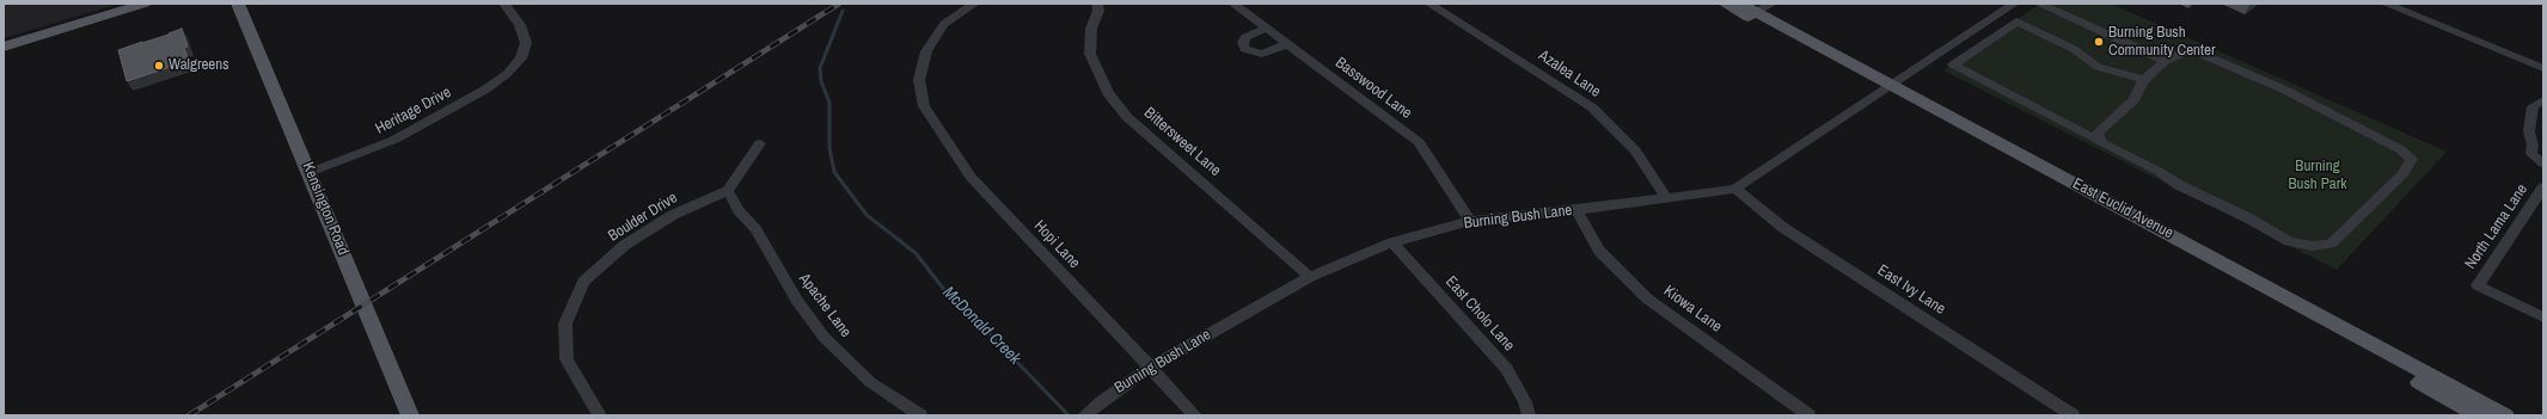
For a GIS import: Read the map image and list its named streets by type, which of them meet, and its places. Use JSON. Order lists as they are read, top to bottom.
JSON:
{
  "streets": {
    "main road": ["Kensington Road", "East Euclid Avenue"],
    "street": [
      "Azalea Lane",
      "Basswood Lane",
      "Heritage Drive",
      "Bittersweet Lane",
      "Boulder Drive",
      "Burning Bush Lane",
      "North Lama Lane",
      "Hopi Lane",
      "East Ivy Lane",
      "Apache Lane",
      "Kiowa Lane",
      "East Cholo Lane"
    ]
  },
  "crossings": [
    ["Azalea Lane", "Burning Bush Lane"],
    ["Basswood Lane", "Burning Bush Lane"],
    ["Heritage Drive", "Kensington Road"],
    ["Bittersweet Lane", "Burning Bush Lane"],
    ["East Euclid Avenue", "Burning Bush Lane"],
    ["Boulder Drive", "Apache Lane"],
    ["Burning Bush Lane", "Hopi Lane"],
    ["Burning Bush Lane", "East Ivy Lane"],
    ["Burning Bush Lane", "Kiowa Lane"],
    ["Burning Bush Lane", "East Cholo Lane"]
  ],
  "water": ["McDonald Creek"],
  "parks": ["Burning Bush Park"],
  "places": ["Burning Bush Community Center", "Walgreens"]
}
